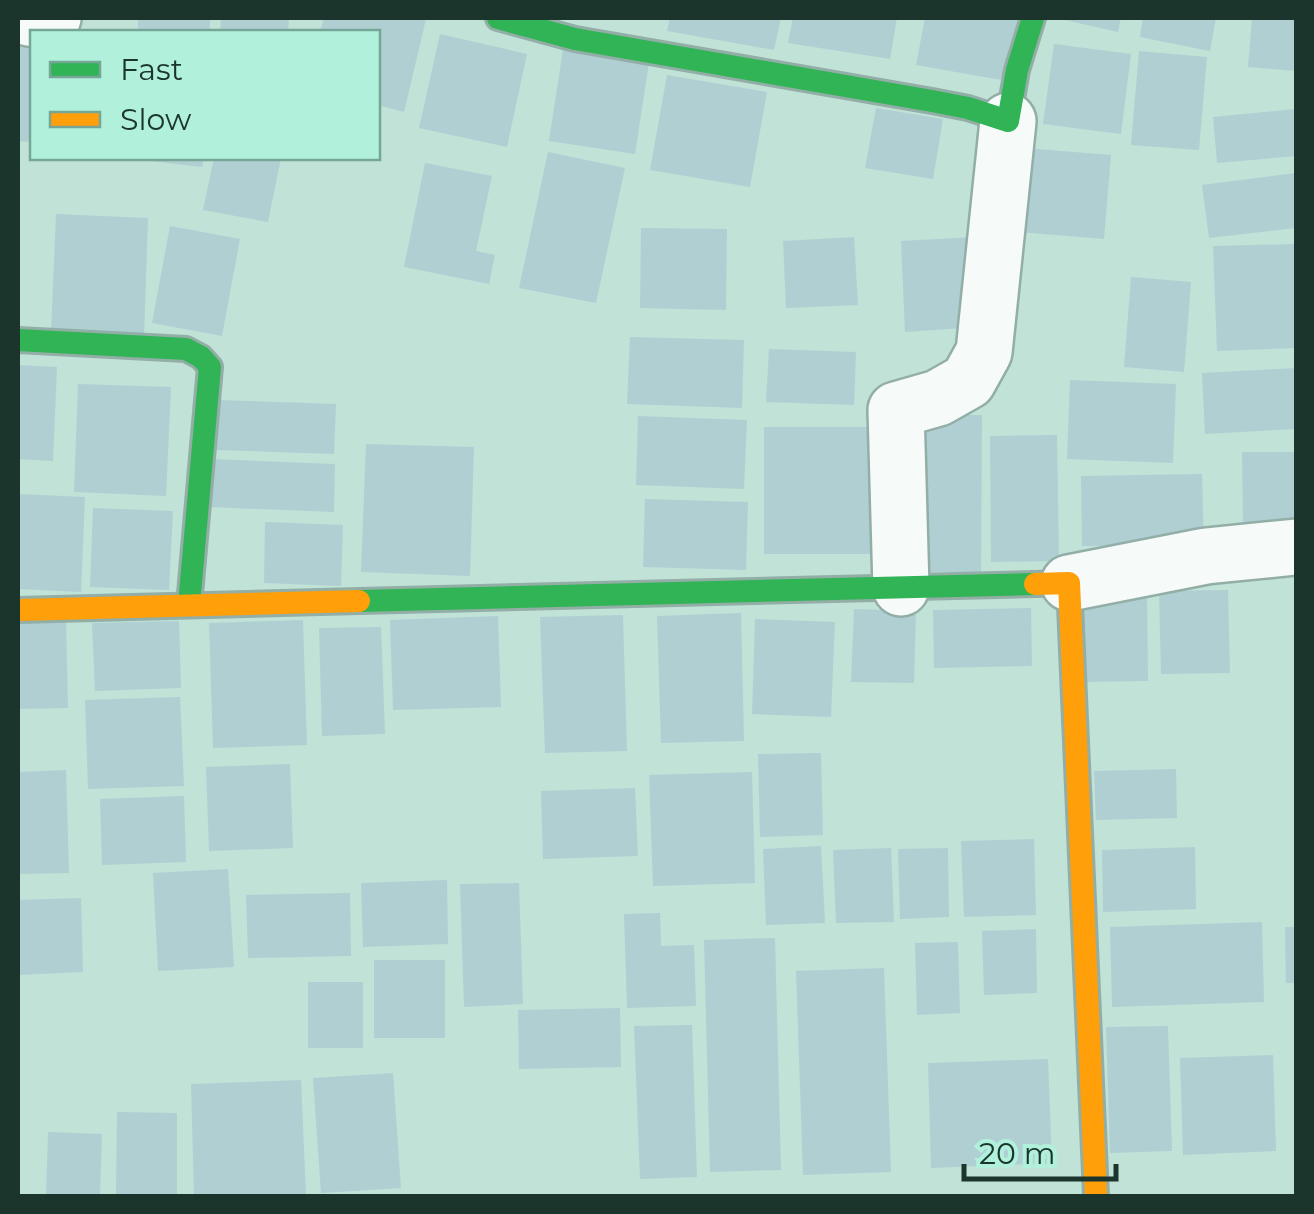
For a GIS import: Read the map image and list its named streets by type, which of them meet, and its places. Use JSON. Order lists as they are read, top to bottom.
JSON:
{
  "legend": ["Fast", "Slow"],
  "scale_bar": "20 m"
}
